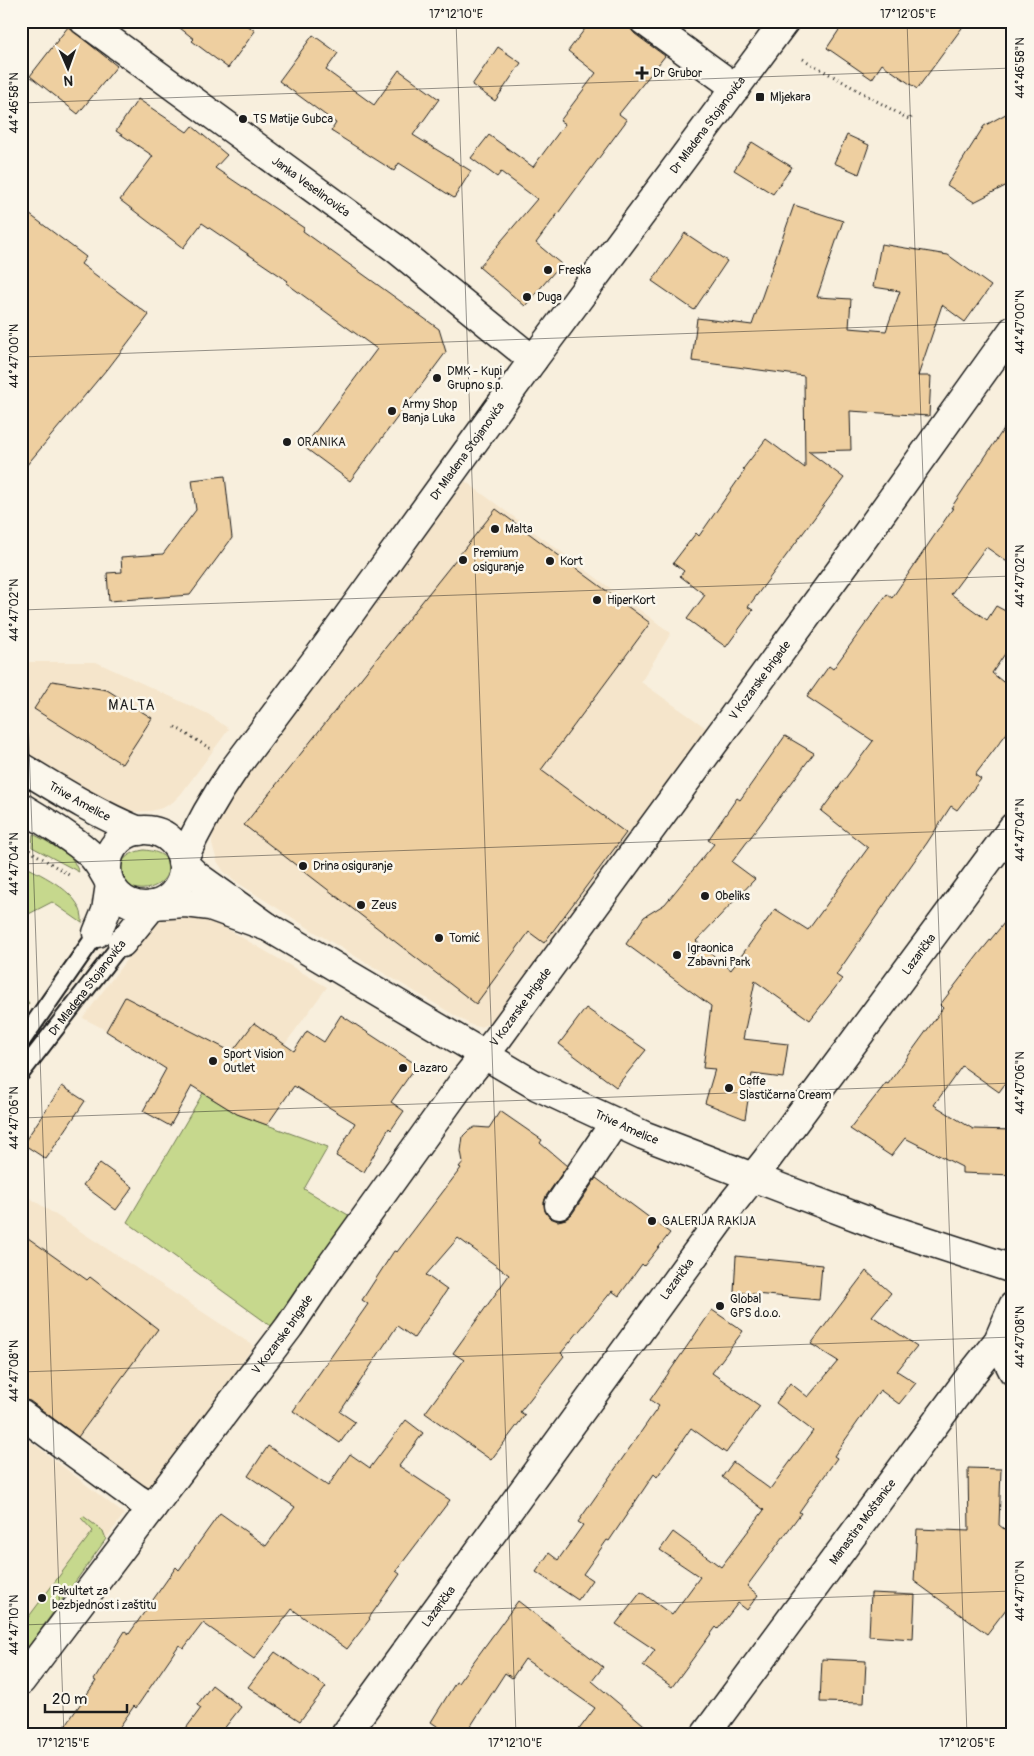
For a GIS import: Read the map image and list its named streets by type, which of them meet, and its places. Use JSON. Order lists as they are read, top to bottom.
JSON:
{
  "streets": {
    "street": [
      "Dr Mladena Stojanovića",
      "Janka Veselinovića",
      "V Kozarske brigade",
      "Trive Amelice",
      "Lazarička",
      "Manastira Moštanice"
    ]
  },
  "crossings": [
    ["Dr Mladena Stojanovića", "Janka Veselinovića"],
    ["Dr Mladena Stojanovića", "Trive Amelice"],
    ["V Kozarske brigade", "Trive Amelice"],
    ["Trive Amelice", "Lazarička"]
  ],
  "districts": ["MALTA"],
  "places": {
    "health": ["Dr Grubor"],
    "transit": ["Mljekara"],
    "other": [
      "TS Matije Gubca",
      "Freska",
      "Duga",
      "DMK - Kupi Grupno s.p.",
      "Army Shop Banja Luka",
      "ORANIKA",
      "Malta",
      "Premium osiguranje",
      "Kort",
      "HiperKort",
      "Drina osiguranje",
      "Obeliks",
      "Zeus",
      "Tomić",
      "Igraonica Zabavni Park",
      "Sport Vision Outlet",
      "Lazaro",
      "Caffe Slastičarna Cream",
      "GALERIJA RAKIJA",
      "Global GPS d.o.o.",
      "Fakultet za bezbjednost i zaštitu"
    ]
  },
  "scale_bar": "20 m",
  "north": "bottom",
  "coordinates": [
    "17°12'10\"E",
    "17°12'05\"E",
    "44°46'58\"N",
    "44°47'00\"N",
    "44°47'02\"N",
    "44°47'04\"N",
    "44°47'06\"N",
    "44°47'08\"N",
    "44°47'10\"N",
    "17°12'15\"E"
  ]
}
